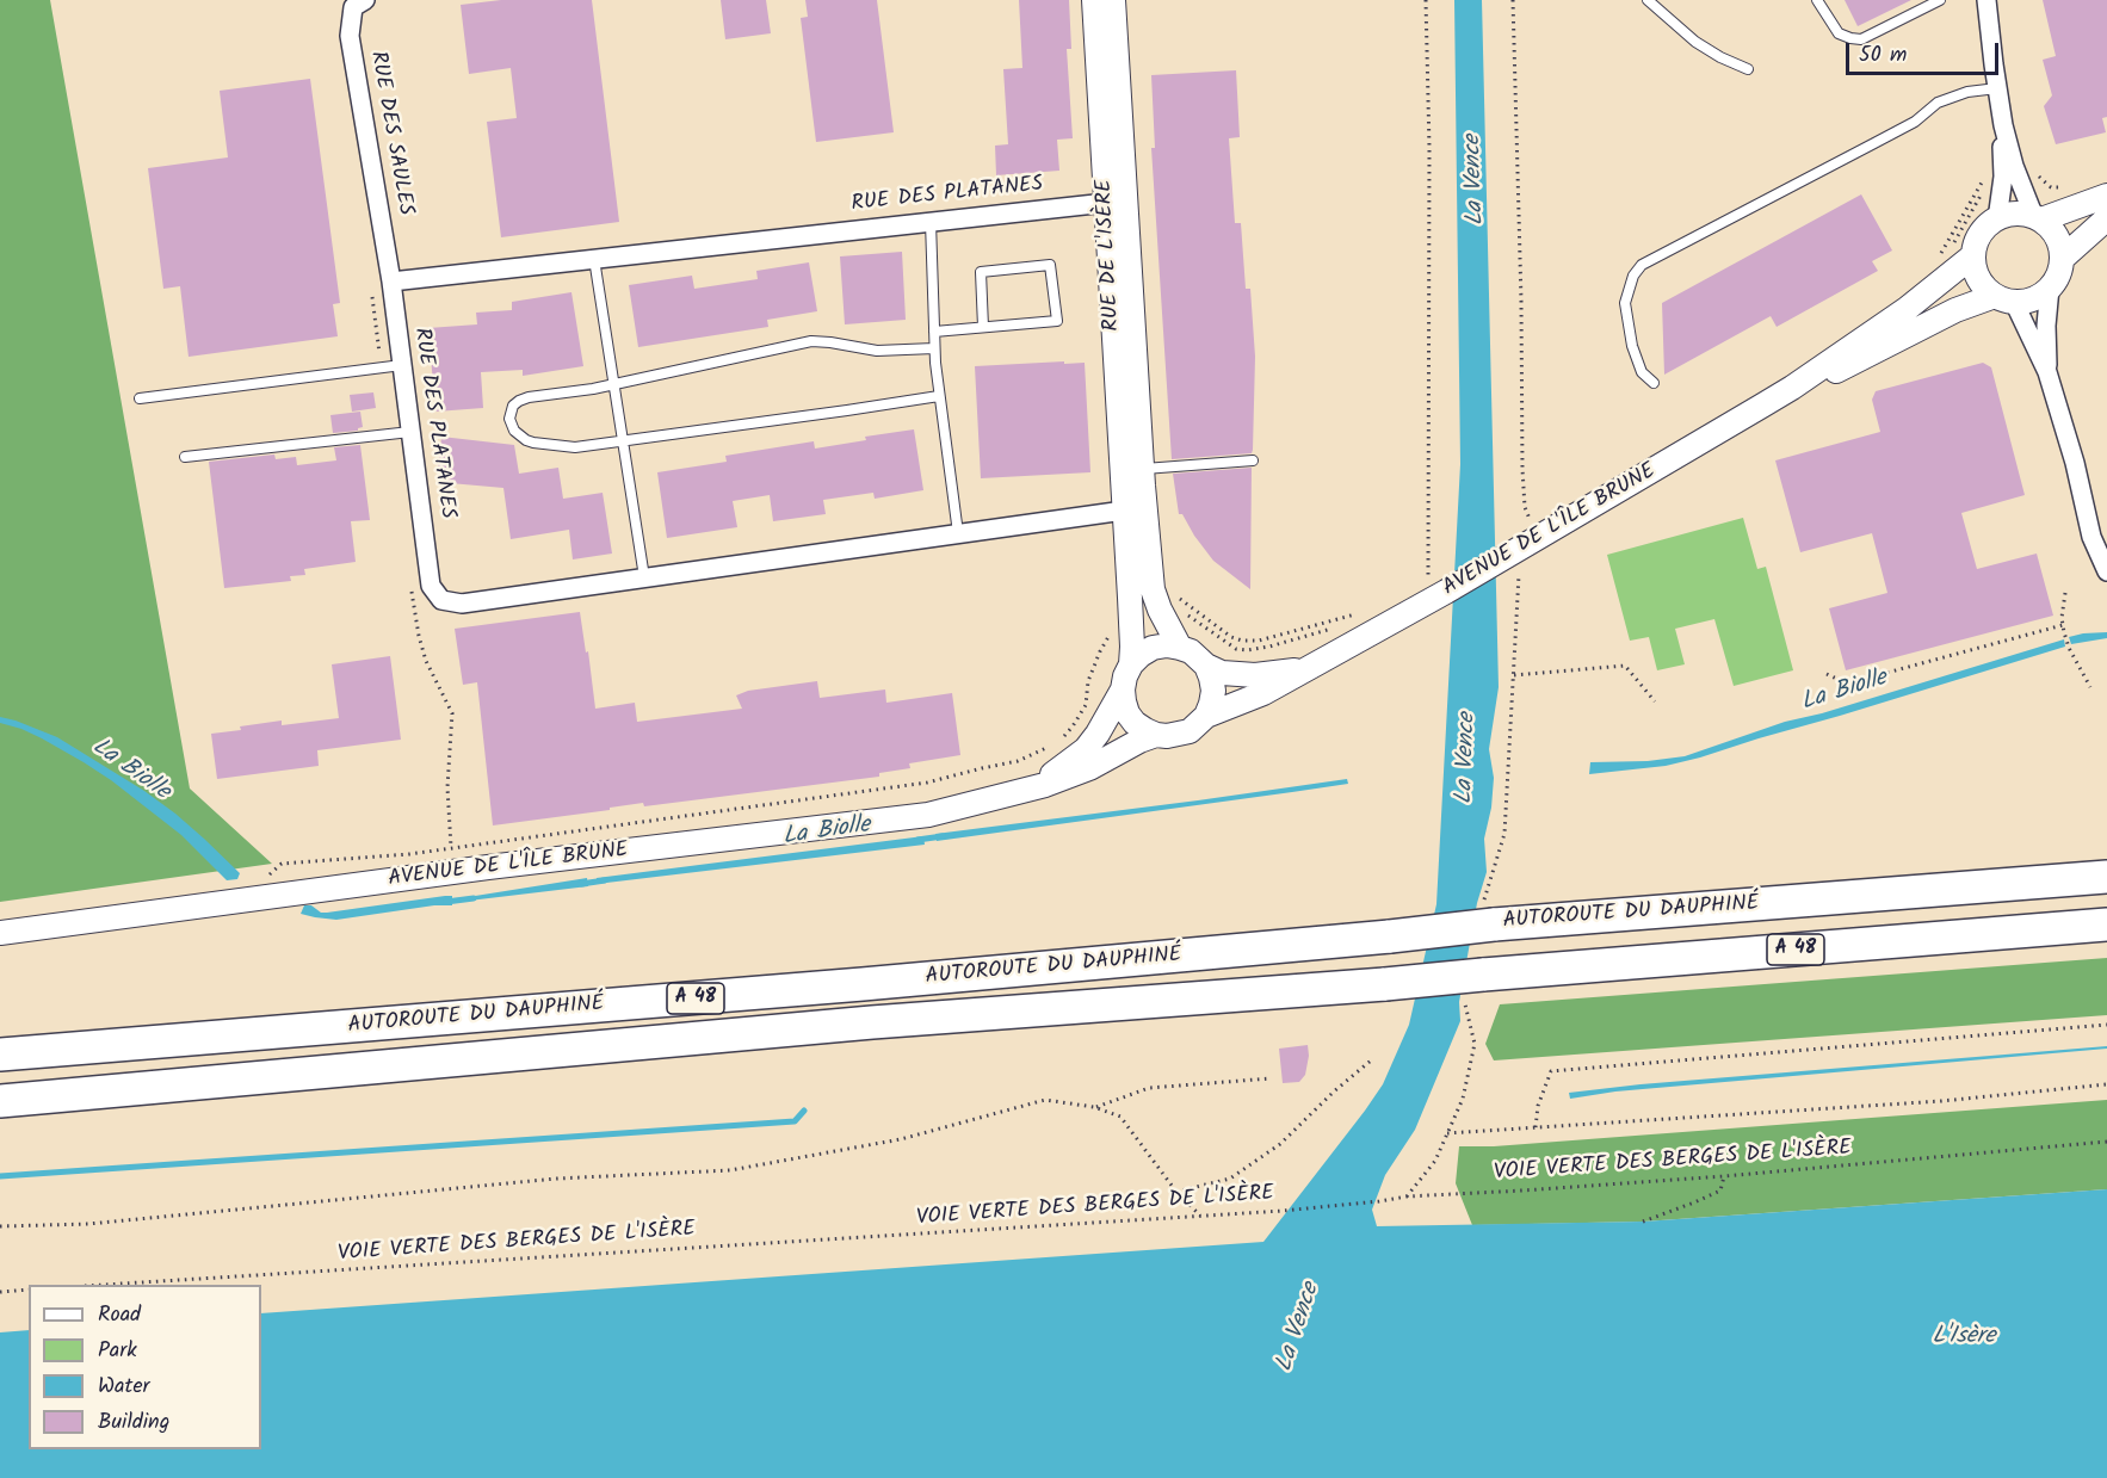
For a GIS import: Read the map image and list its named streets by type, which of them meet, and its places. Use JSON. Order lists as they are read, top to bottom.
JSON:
{
  "streets": {
    "highway": ["AUTOROUTE DU DAUPHINÉ", "A 48"],
    "street": [
      "RUE DES SAULES",
      "RUE DES PLATANES",
      "RUE DE L'ISÈRE",
      "AVENUE DE L'ÎLE BRUNE"
    ],
    "path": ["VOIE VERTE DES BERGES DE L'ISÈRE"]
  },
  "crossings": [
    ["RUE DES SAULES", "RUE DES PLATANES"],
    ["RUE DES PLATANES", "RUE DE L'ISÈRE"],
    ["RUE DE L'ISÈRE", "AVENUE DE L'ÎLE BRUNE"]
  ],
  "water": ["La Vence", "La Biolle", "L'Isère"],
  "legend": [
    "Road",
    "Park",
    "Water",
    "Building"
  ],
  "scale_bar": "50 m"
}
